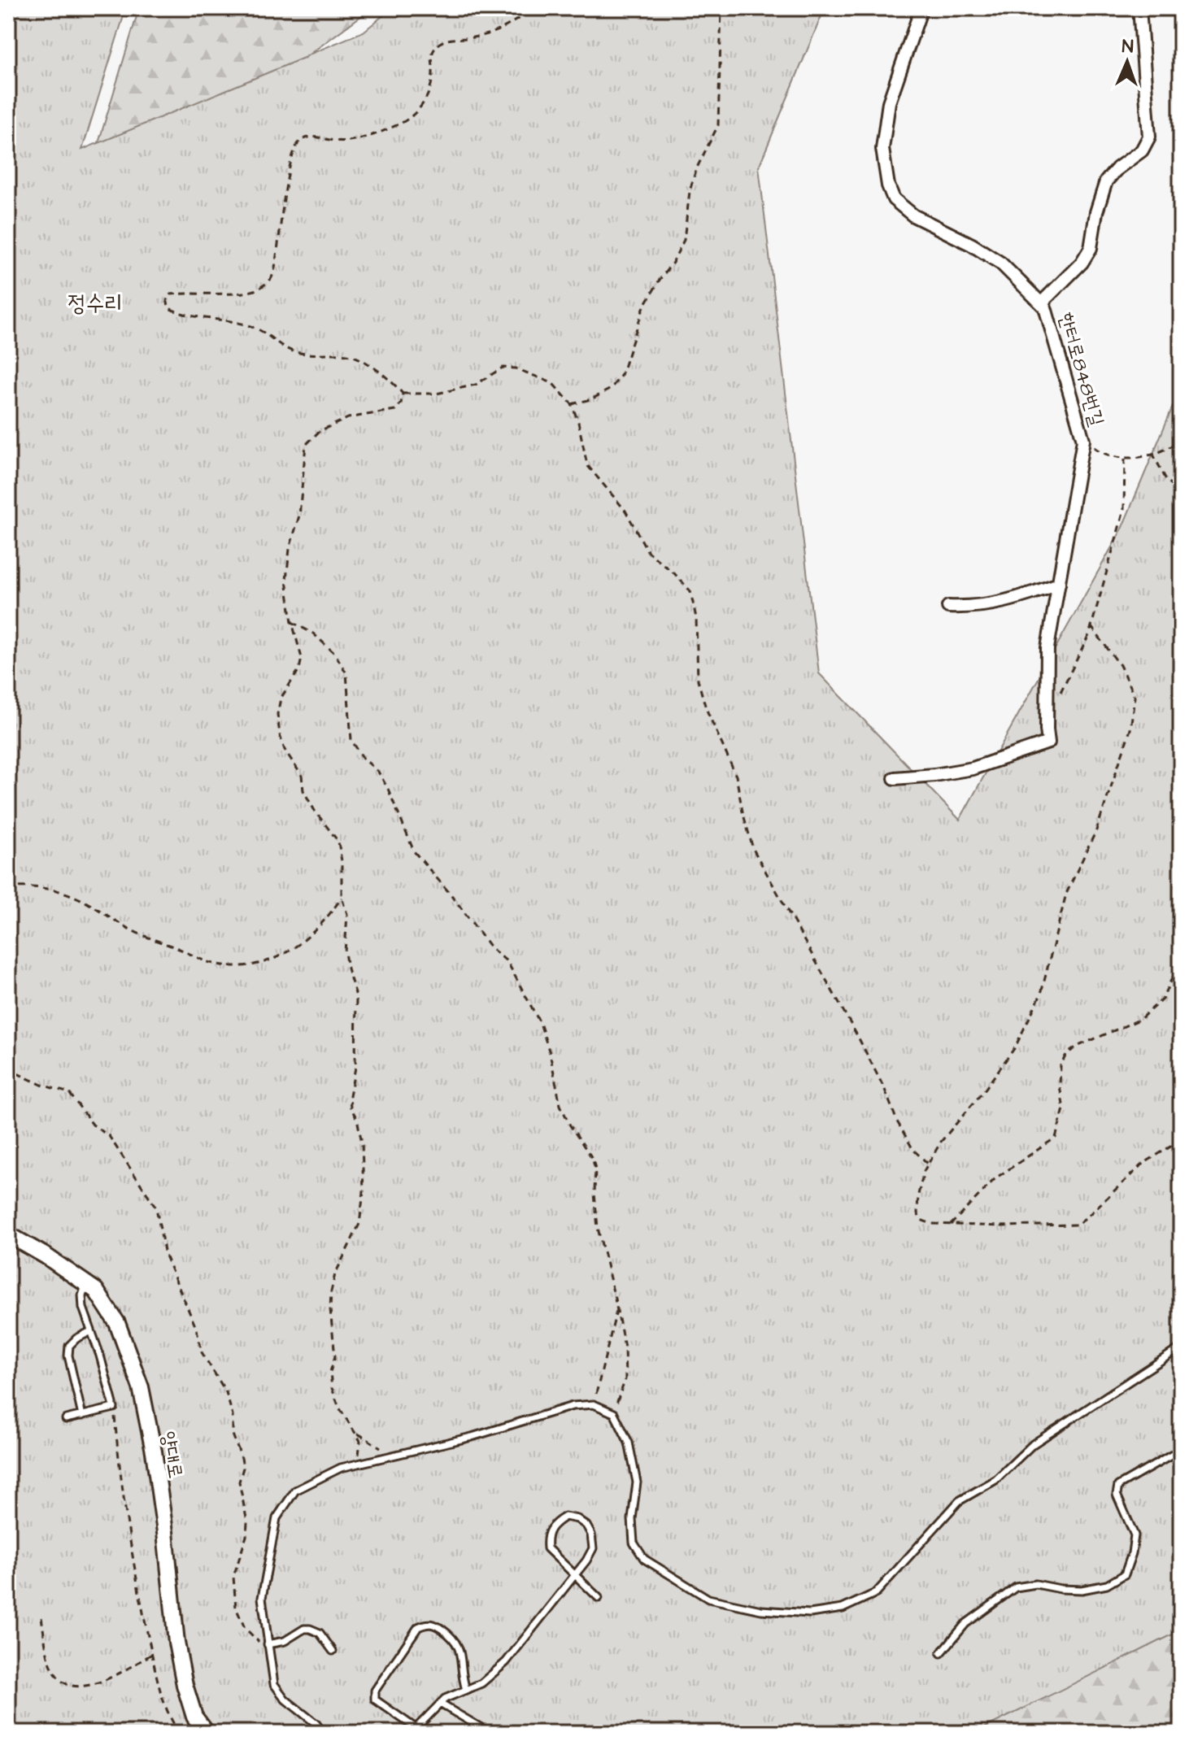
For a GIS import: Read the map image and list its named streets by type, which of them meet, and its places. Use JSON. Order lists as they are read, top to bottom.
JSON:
{
  "streets": {
    "street": ["한터로848번길", "양대로"]
  },
  "districts": ["정수리"],
  "north": "top"
}
